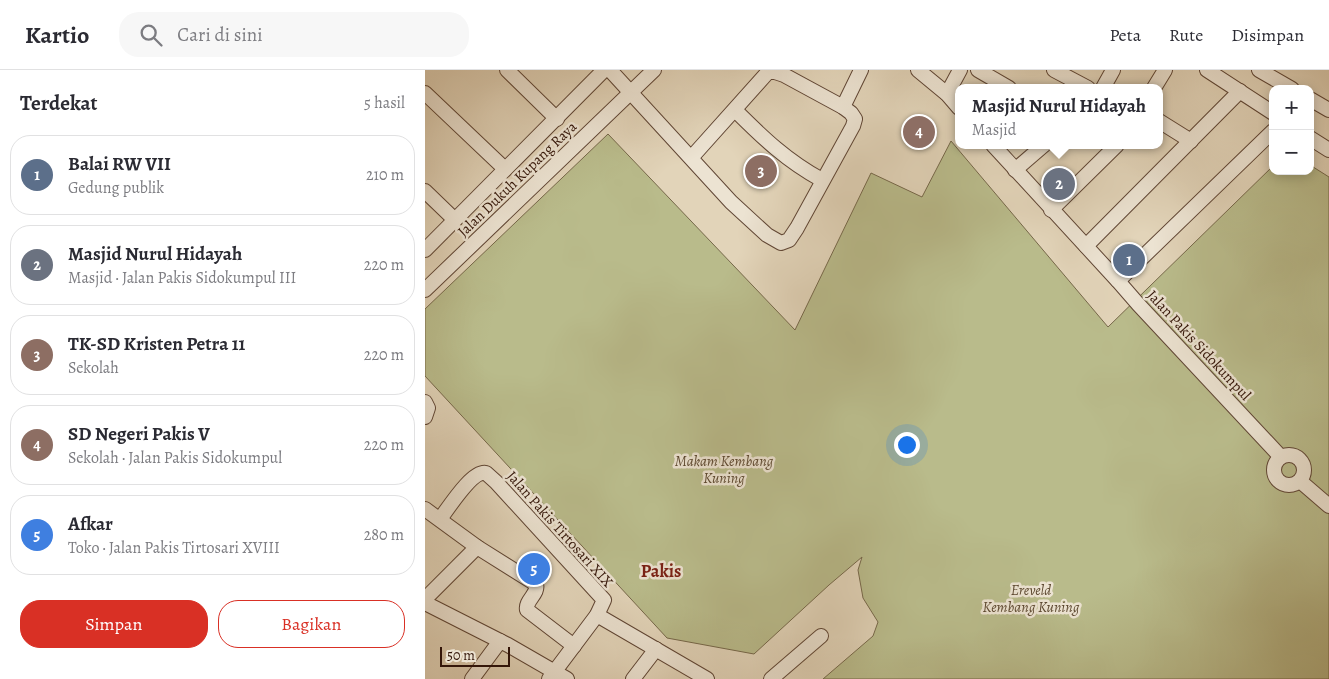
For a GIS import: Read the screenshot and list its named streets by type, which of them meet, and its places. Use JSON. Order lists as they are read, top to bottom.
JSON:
{
  "streets": {
    "street": ["Jalan Dukuh Kupang Raya", "Jalan Pakis Sidokumpul", "Jalan Pakis Tirtosari XIX"]
  },
  "districts": ["Pakis"],
  "parks": ["Makam Kembang Kuning", "Ereveld Kembang Kuning"],
  "scale_bar": "50 m",
  "page": {
    "header": "Kartio",
    "search": "Cari di sini",
    "nav": ["Peta", "Rute", "Disimpan"],
    "heading": ["Terdekat", "5 hasil"],
    "popup": ["Masjid Nurul Hidayah", "Masjid"],
    "map_buttons": ["+", "−"],
    "pins": [
      "4",
      "3",
      "2",
      "1",
      "5"
    ],
    "list": [
      {
        "mark": "1",
        "name": "Balai RW VII",
        "note": "Gedung publik",
        "value": "210 m"
      },
      {
        "mark": "2",
        "name": "Masjid Nurul Hidayah",
        "note": "Masjid · Jalan Pakis Sidokumpul III",
        "value": "220 m"
      },
      {
        "mark": "3",
        "name": "TK-SD Kristen Petra 11",
        "note": "Sekolah",
        "value": "220 m"
      },
      {
        "mark": "4",
        "name": "SD Negeri Pakis V",
        "note": "Sekolah · Jalan Pakis Sidokumpul",
        "value": "220 m"
      },
      {
        "mark": "5",
        "name": "Afkar",
        "note": "Toko · Jalan Pakis Tirtosari XVIII",
        "value": "280 m"
      }
    ],
    "buttons": ["Simpan", "Bagikan"],
    "scale": "50 m"
  }
}
